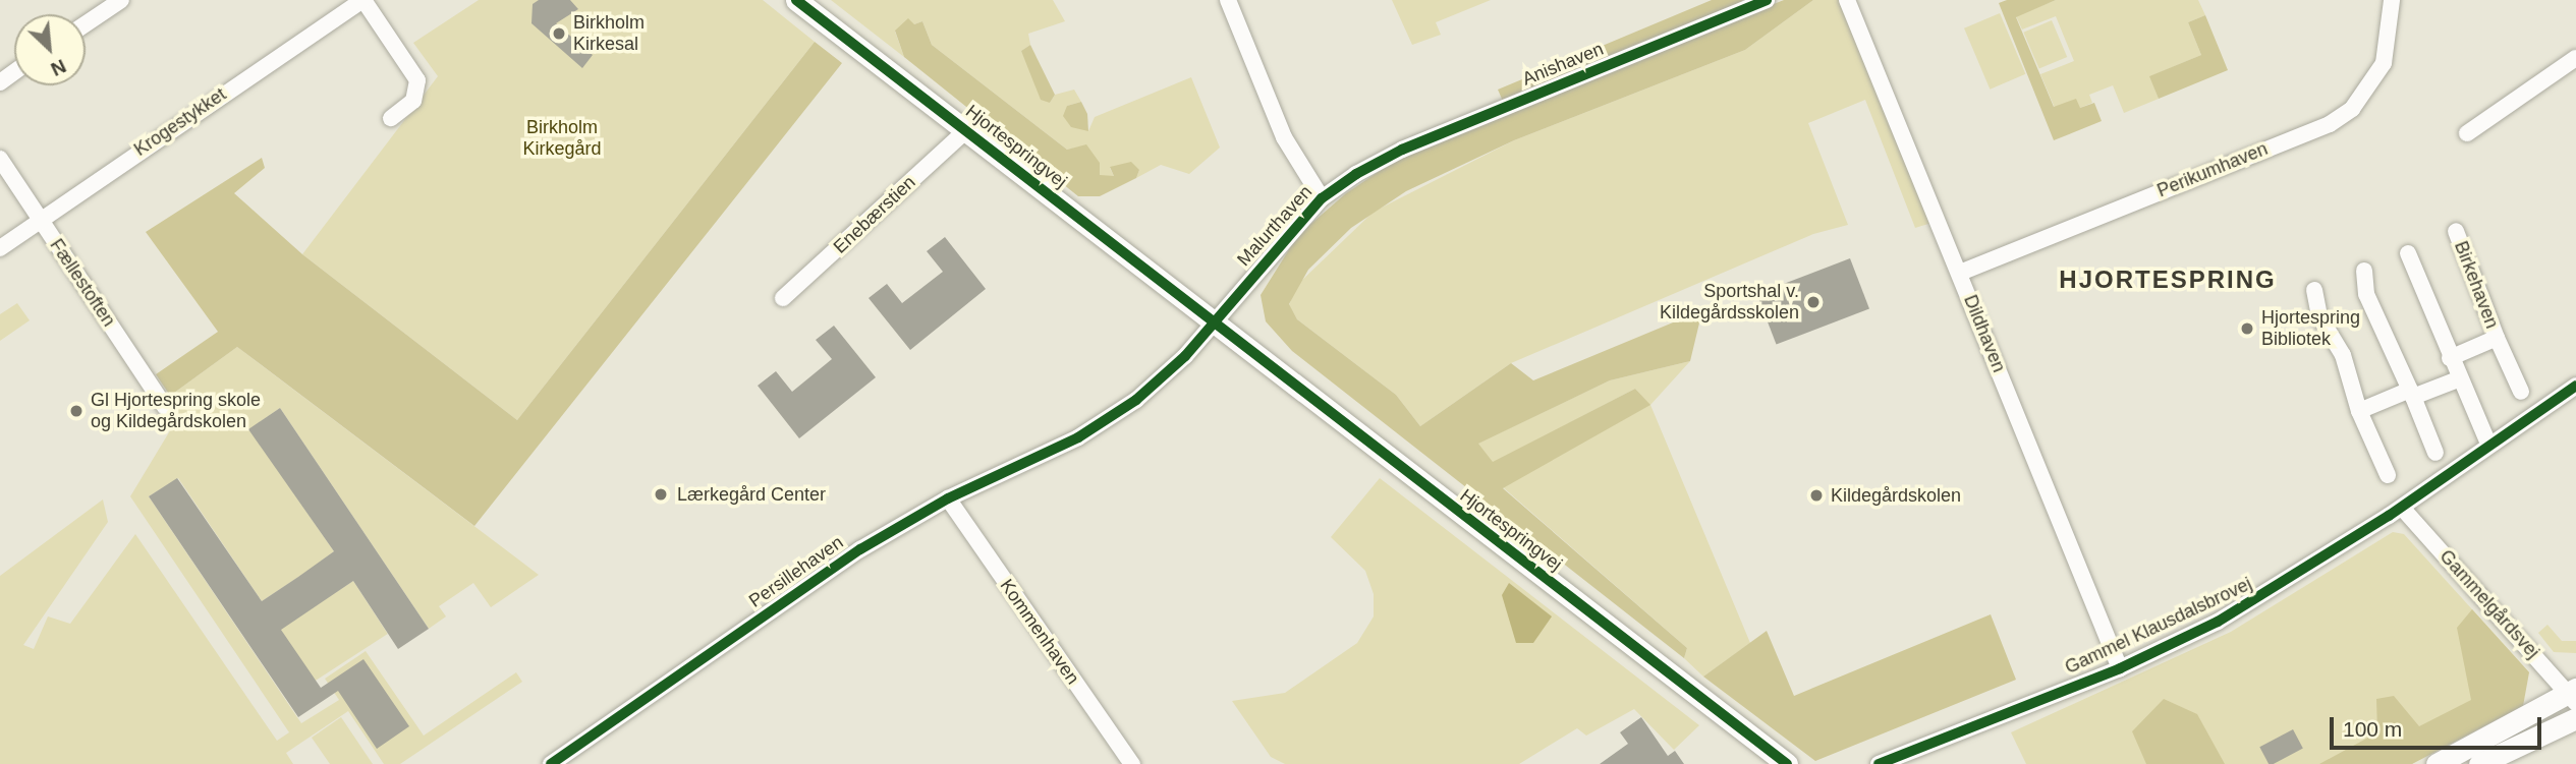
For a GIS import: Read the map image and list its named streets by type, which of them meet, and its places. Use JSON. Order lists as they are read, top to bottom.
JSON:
{
  "streets": {
    "street": [
      "Anishaven",
      "Krogestykket",
      "Hjortespringvej",
      "Perikumhaven",
      "Enebærstien",
      "Malurthaven",
      "Fællestoften",
      "Birkehaven",
      "Dildhaven",
      "Persillehaven",
      "Gammelgårdsvej",
      "Gammel Klausdalsbrovej",
      "Kommenhaven"
    ]
  },
  "crossings": [
    ["Anishaven", "Malurthaven"],
    ["Krogestykket", "Fællestoften"],
    ["Hjortespringvej", "Enebærstien"],
    ["Hjortespringvej", "Malurthaven"],
    ["Hjortespringvej", "Persillehaven"],
    ["Perikumhaven", "Dildhaven"],
    ["Malurthaven", "Persillehaven"],
    ["Dildhaven", "Gammel Klausdalsbrovej"],
    ["Persillehaven", "Kommenhaven"],
    ["Gammelgårdsvej", "Gammel Klausdalsbrovej"]
  ],
  "districts": ["HJORTESPRING"],
  "parks": ["Birkholm Kirkegård"],
  "places": [
    "Birkholm Kirkesal",
    "Sportshal v. Kildegårdsskolen",
    "Hjortespring Bibliotek",
    "Gl Hjortespring skole og Kildegårdskolen",
    "Lærkegård Center",
    "Kildegårdskolen"
  ],
  "scale_bar": "100 m",
  "north": "bottom right"
}
